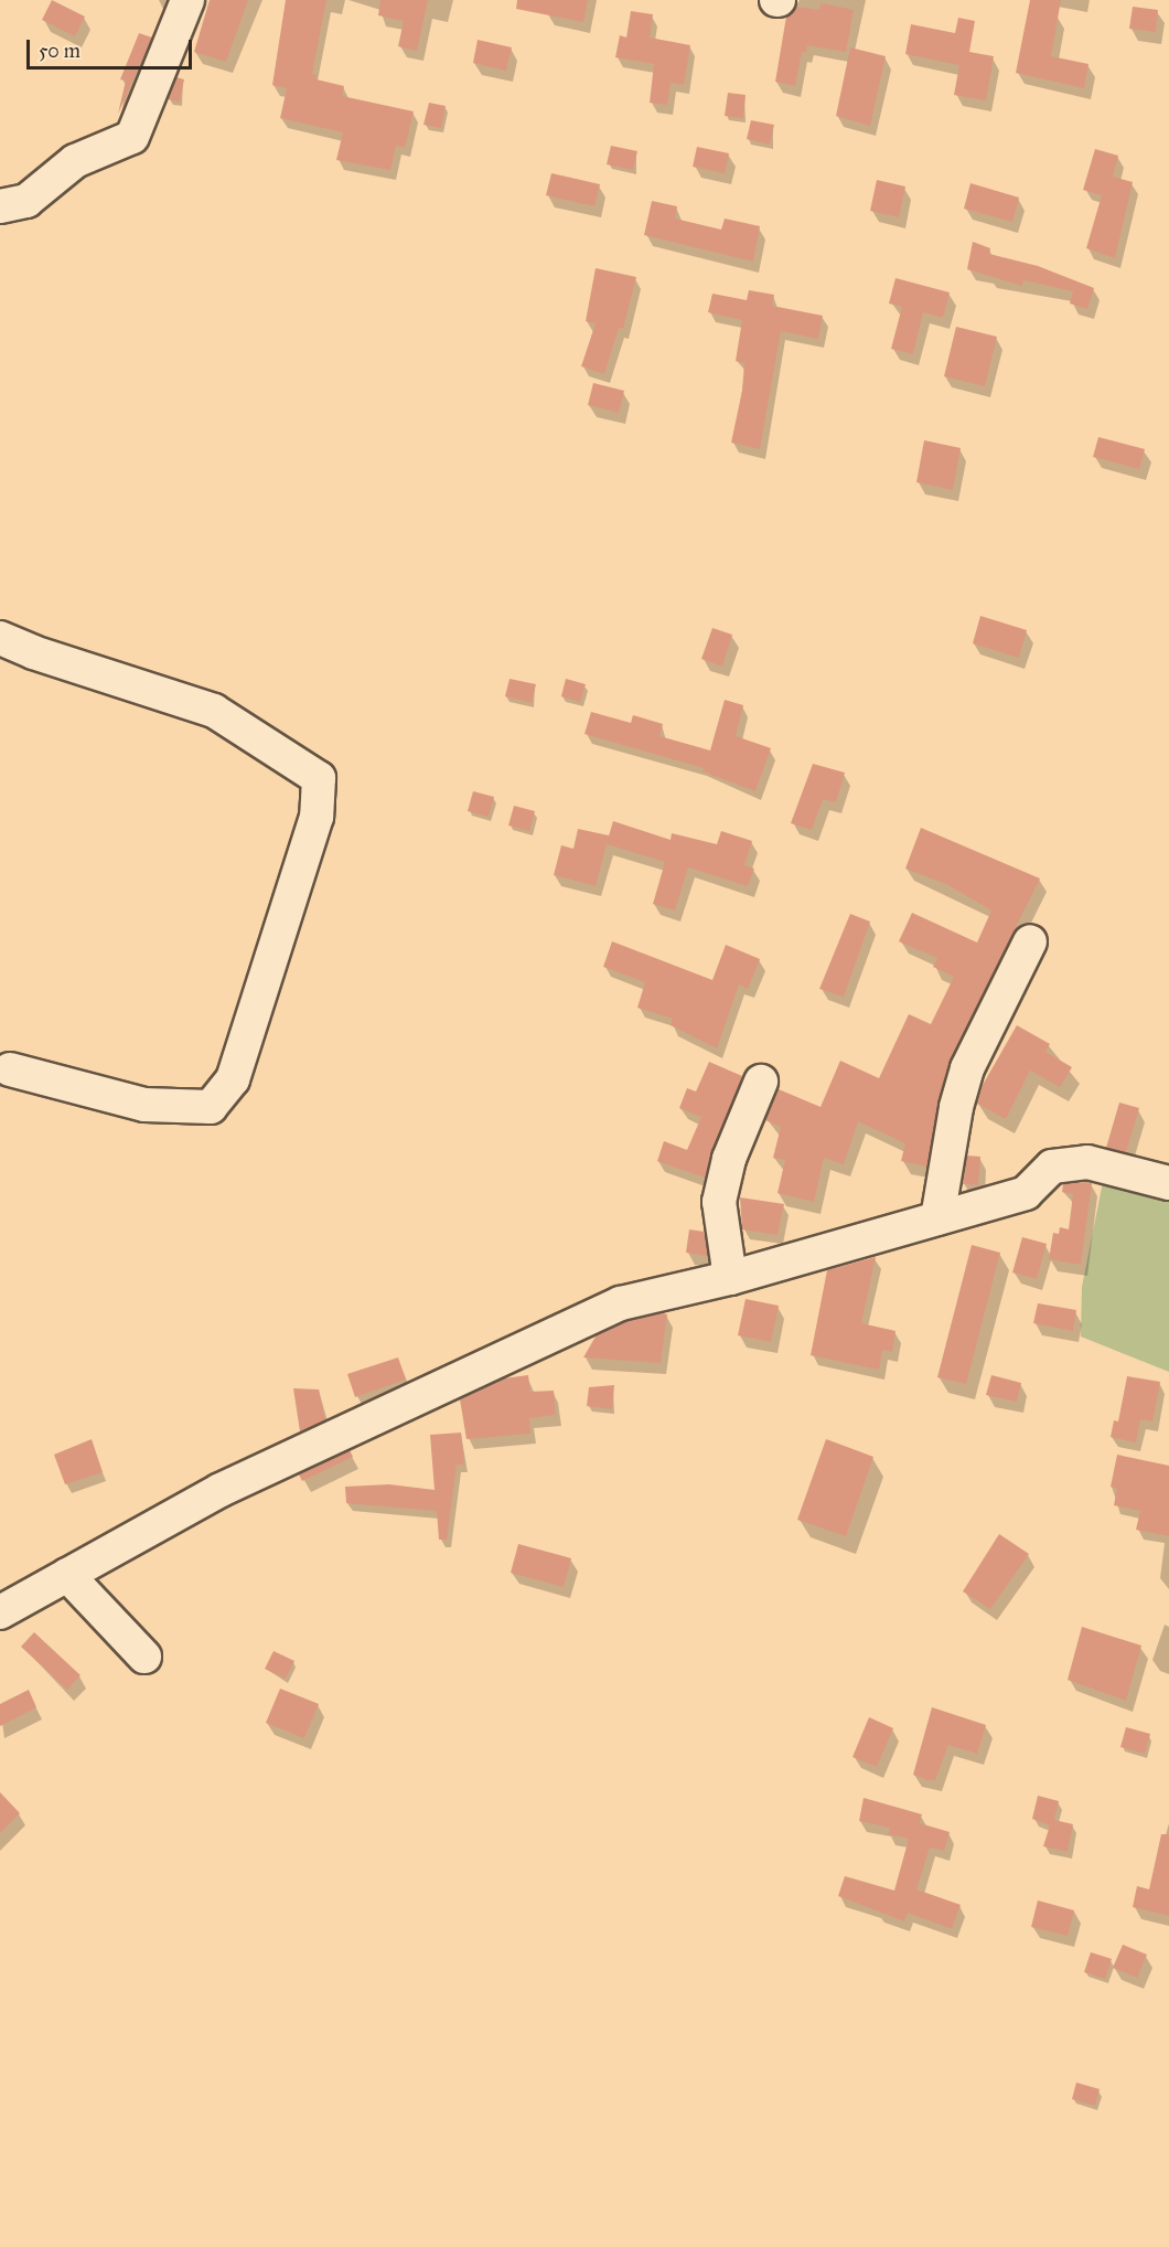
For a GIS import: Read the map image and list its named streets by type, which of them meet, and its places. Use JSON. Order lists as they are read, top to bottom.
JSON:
{
  "scale_bar": "50 m"
}
